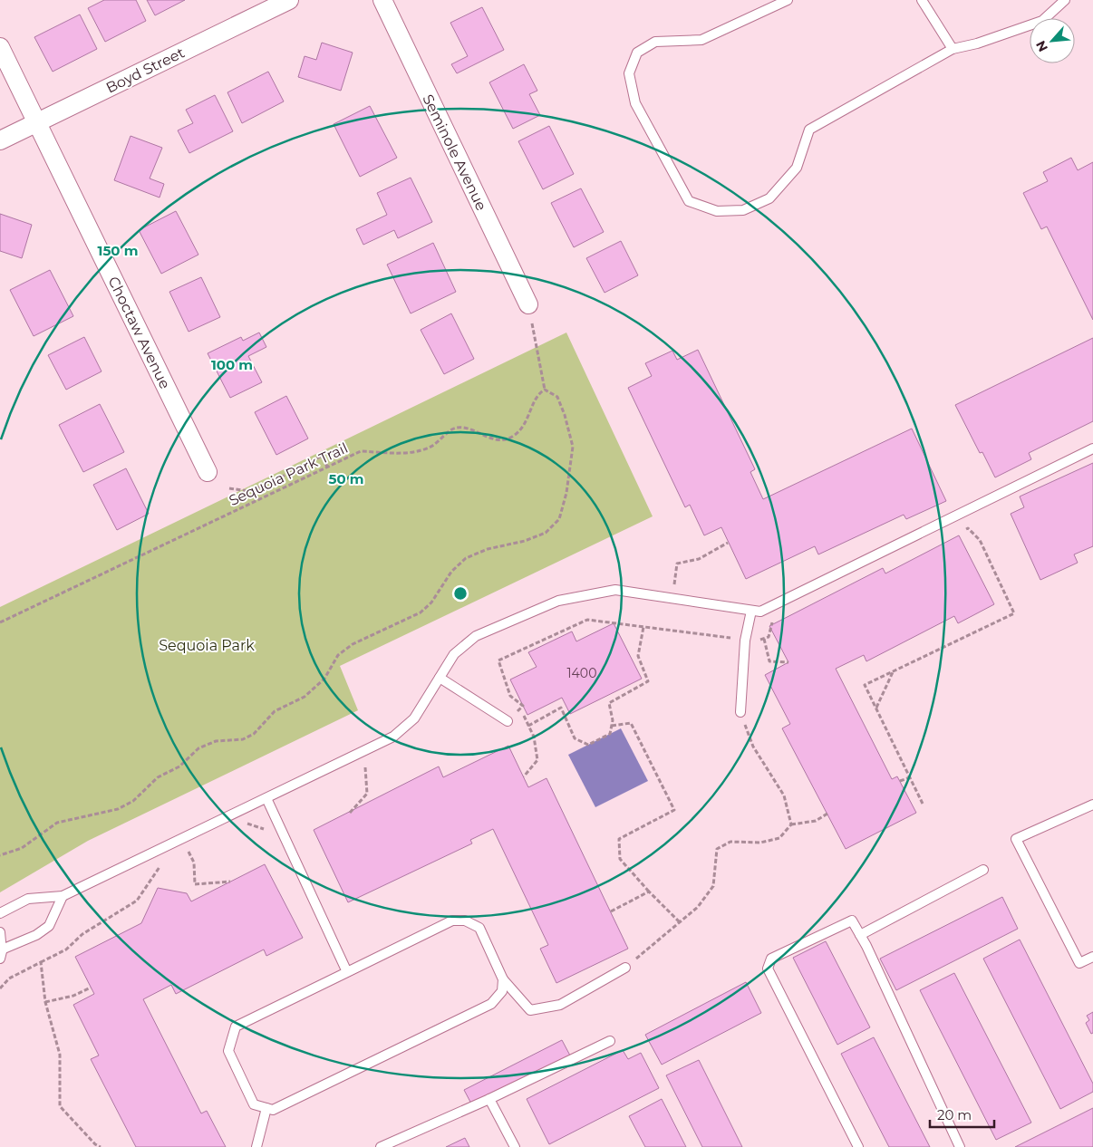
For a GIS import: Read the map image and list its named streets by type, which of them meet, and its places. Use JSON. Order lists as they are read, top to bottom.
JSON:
{
  "streets": {
    "street": ["Boyd Street", "Seminole Avenue", "Choctaw Avenue"],
    "path": ["Sequoia Park Trail"]
  },
  "crossings": [
    ["Boyd Street", "Choctaw Avenue"]
  ],
  "parks": ["Sequoia Park"],
  "house_numbers": ["1400"],
  "scale_bar": "20 m",
  "north": "bottom left",
  "rings": ["150 m", "100 m", "50 m"]
}
